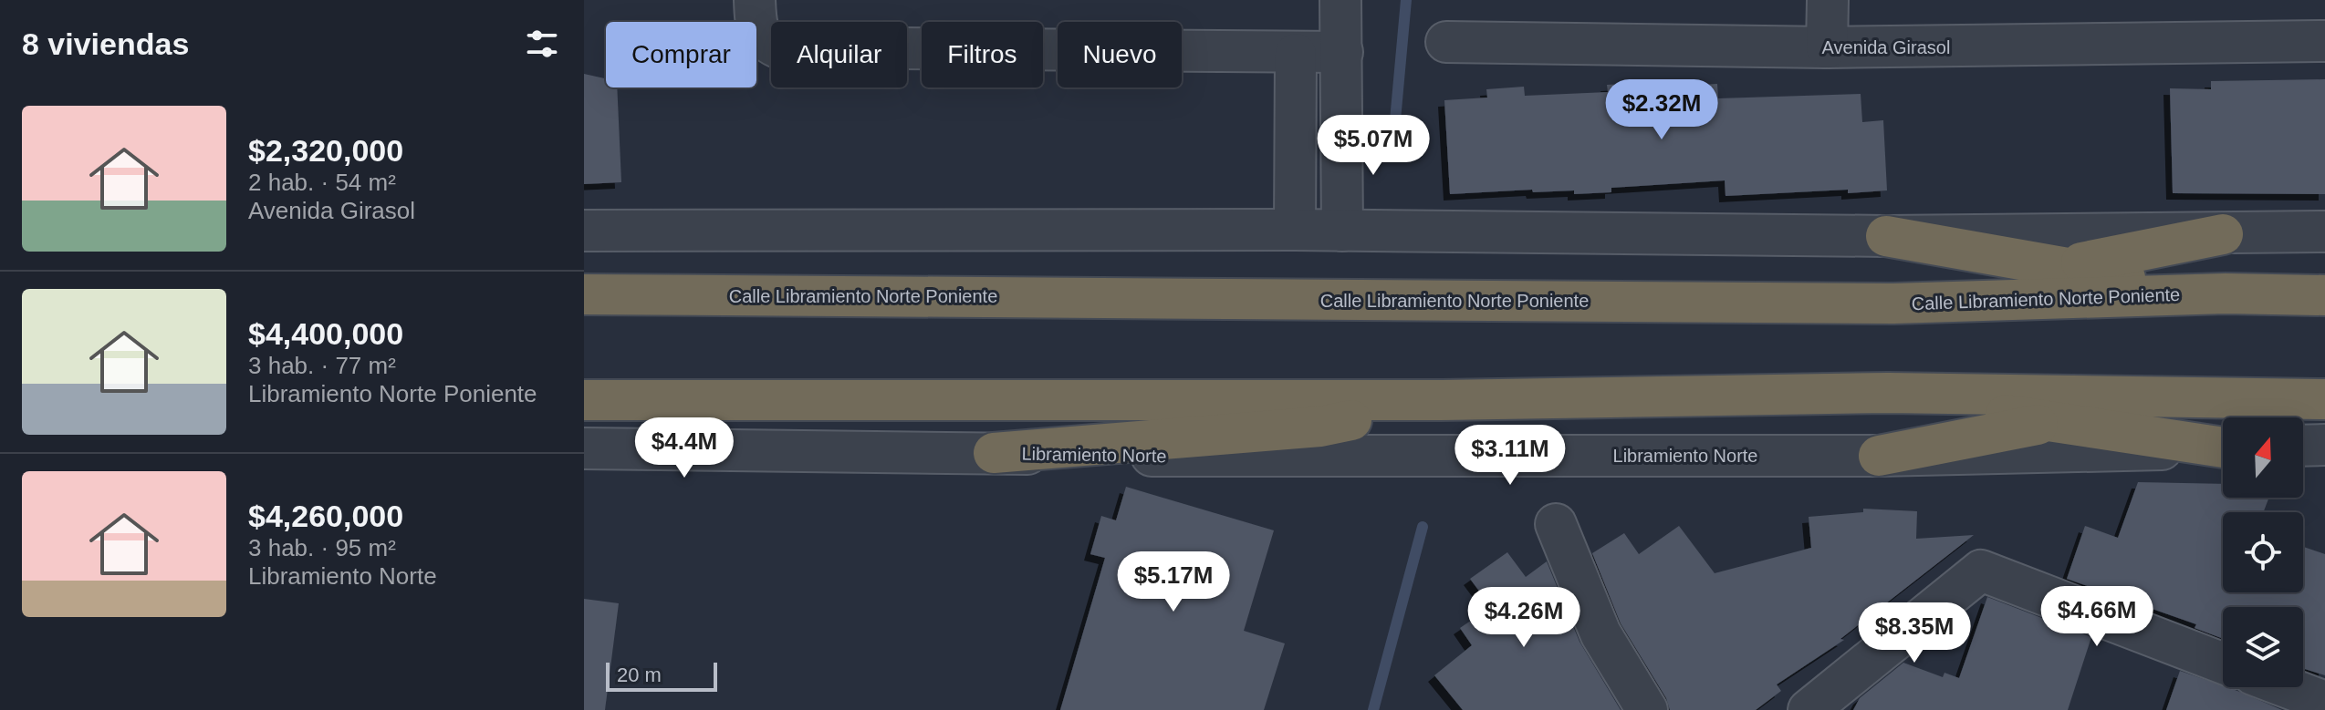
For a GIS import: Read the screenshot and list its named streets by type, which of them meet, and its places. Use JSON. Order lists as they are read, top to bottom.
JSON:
{
  "streets": {
    "highway": ["Calle Libramiento Norte Poniente"],
    "street": ["Avenida Girasol", "Libramiento Norte"]
  },
  "scale_bar": "20 m",
  "north": "top",
  "page": {
    "heading": "8 viviendas",
    "chip": [
      "Comprar",
      "Alquilar",
      "Filtros",
      "Nuevo"
    ],
    "price": [
      "$2.32M",
      "$5.07M",
      "$4.4M",
      "$3.11M",
      "$5.17M",
      "$4.66M",
      "$4.26M",
      "$8.35M"
    ],
    "list": [
      {
        "name": "$2,320,000",
        "note": "2 hab. · 54 m² · Avenida Girasol"
      },
      {
        "name": "$4,400,000",
        "note": "3 hab. · 77 m² · Libramiento Norte Poniente"
      },
      {
        "name": "$4,260,000",
        "note": "3 hab. · 95 m² · Libramiento Norte"
      }
    ],
    "scale": "20 m"
  }
}
